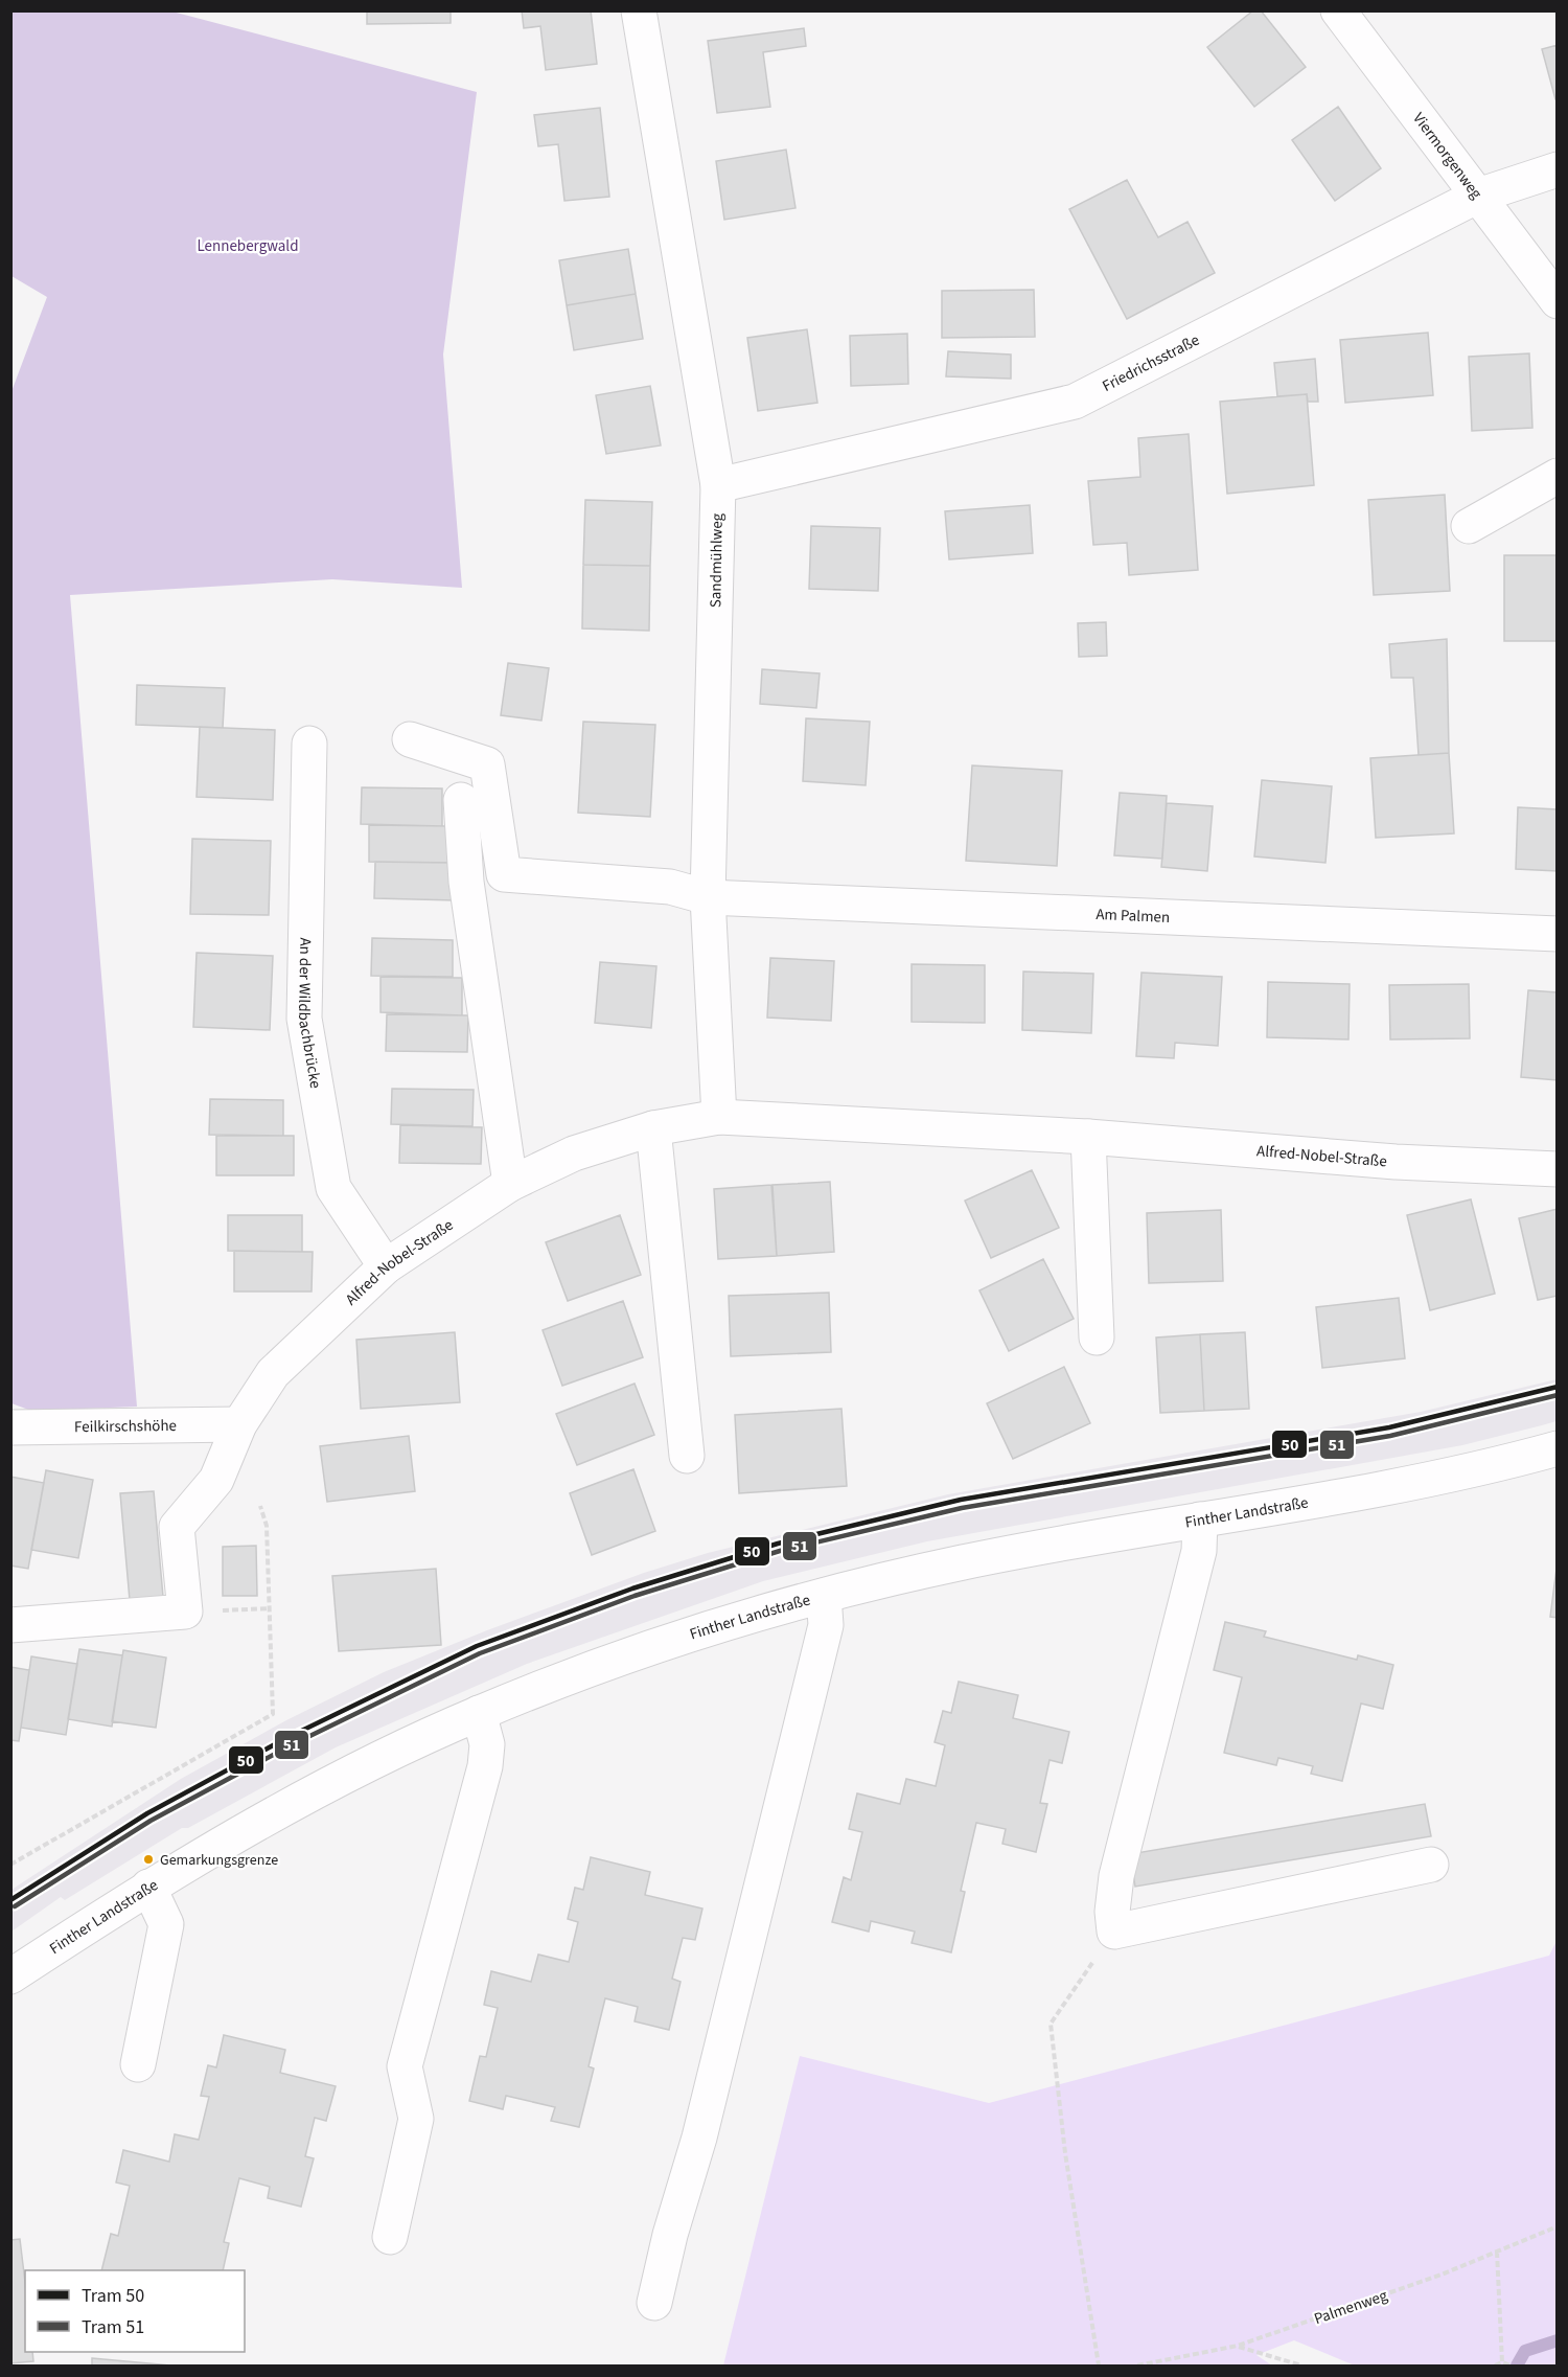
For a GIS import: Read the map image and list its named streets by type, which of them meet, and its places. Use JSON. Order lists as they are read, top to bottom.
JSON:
{
  "streets": {
    "street": [
      "Viermorgenweg",
      "Friedrichsstraße",
      "Sandmühlweg",
      "Am Palmen",
      "An der Wildbachbrücke",
      "Alfred-Nobel-Straße",
      "Feilkirschshöhe",
      "Finther Landstraße"
    ],
    "path": ["Palmenweg"]
  },
  "crossings": [
    ["Viermorgenweg", "Friedrichsstraße"],
    ["Friedrichsstraße", "Sandmühlweg"],
    ["Sandmühlweg", "Am Palmen"],
    ["Sandmühlweg", "Alfred-Nobel-Straße"],
    ["An der Wildbachbrücke", "Alfred-Nobel-Straße"],
    ["Alfred-Nobel-Straße", "Feilkirschshöhe"]
  ],
  "parks": ["Lennebergwald"],
  "places": ["Gemarkungsgrenze"],
  "lines": ["tram line 50", "tram line 51"],
  "legend": ["Tram 50", "Tram 51"]
}
